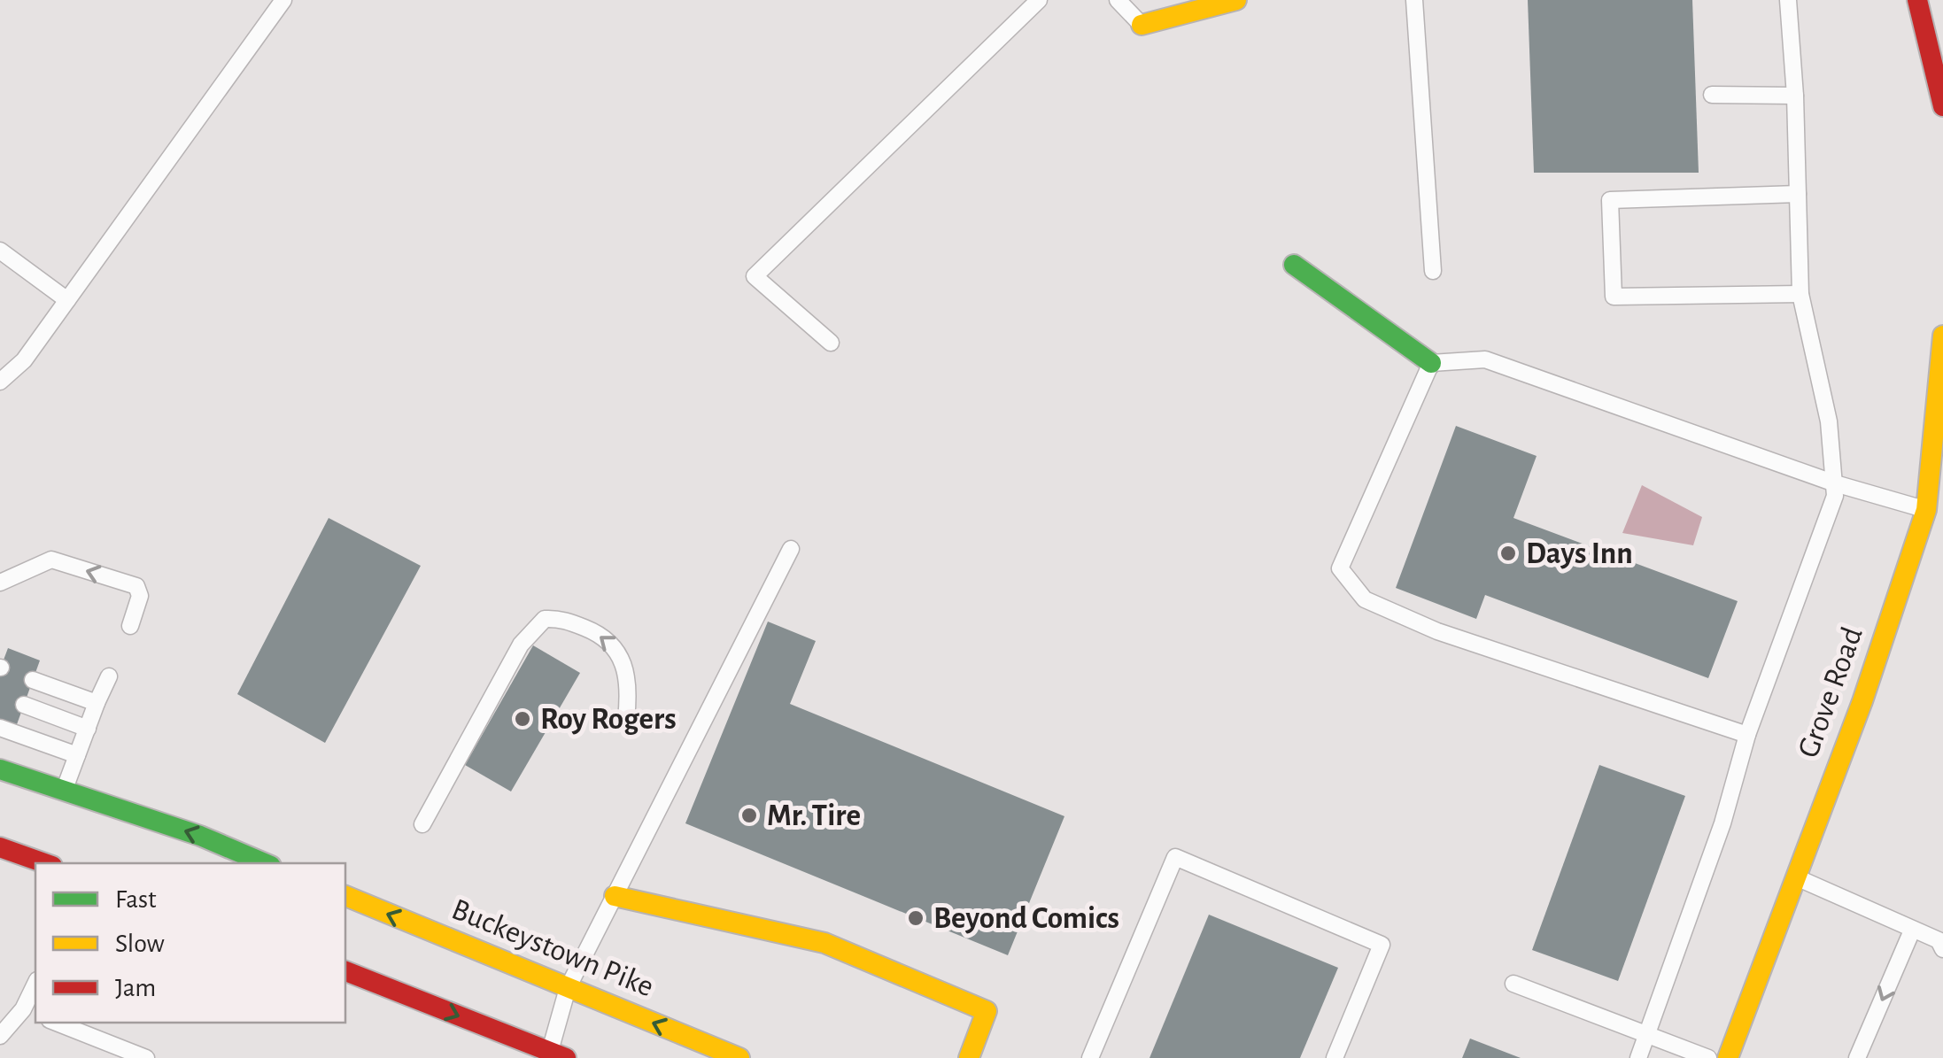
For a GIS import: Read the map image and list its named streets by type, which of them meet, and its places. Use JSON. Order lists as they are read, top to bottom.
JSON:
{
  "streets": {
    "street": ["Grove Road", "Buckeystown Pike"]
  },
  "places": [
    "Days Inn",
    "Roy Rogers",
    "Mr. Tire",
    "Beyond Comics"
  ],
  "legend": ["Fast", "Slow", "Jam"]
}
